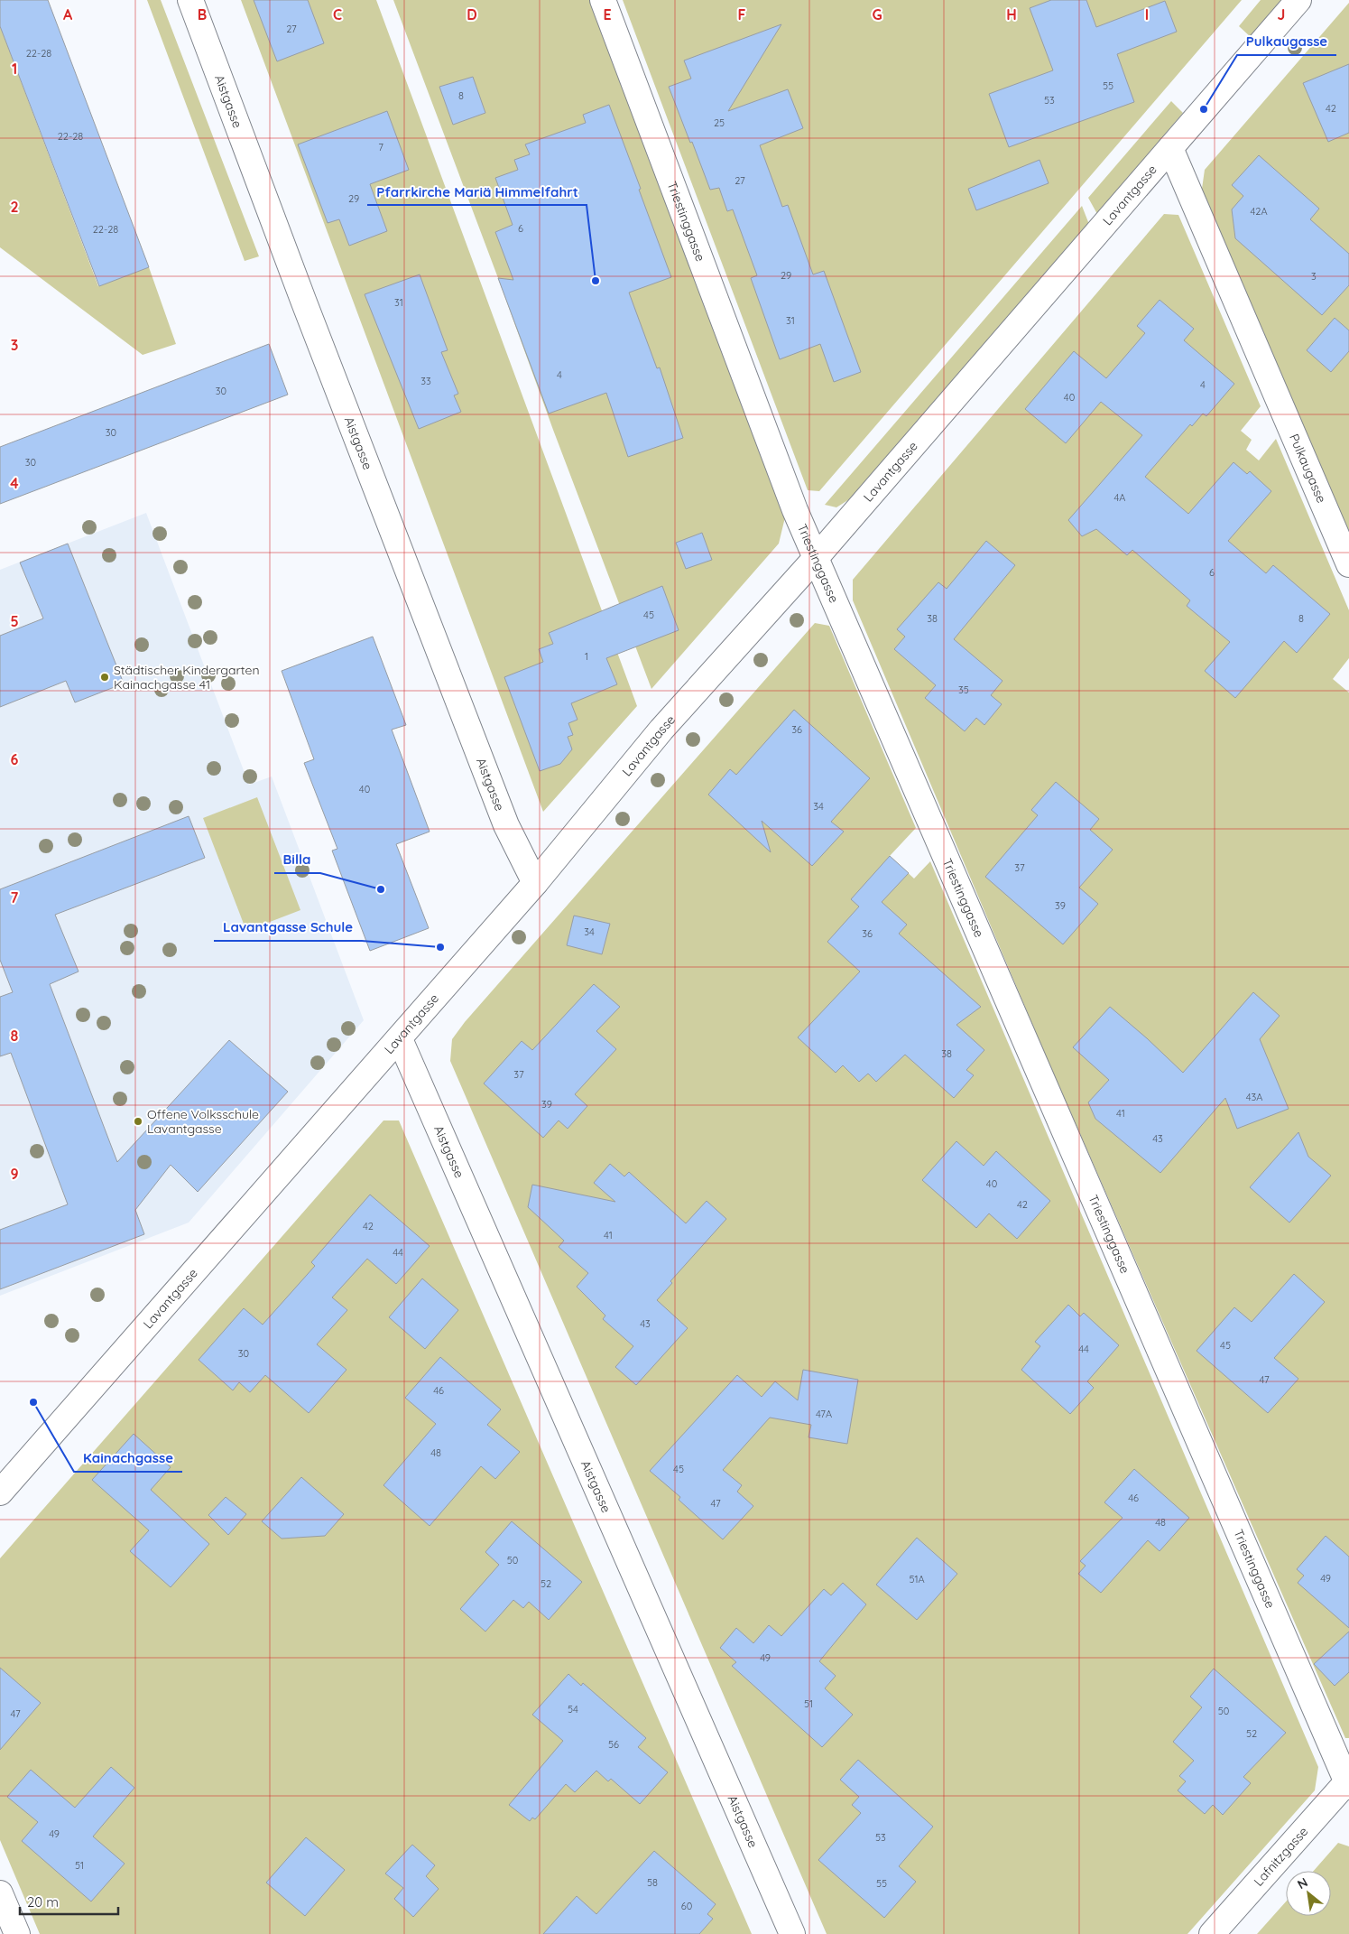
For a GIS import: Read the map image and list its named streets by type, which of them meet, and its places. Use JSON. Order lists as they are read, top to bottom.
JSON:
{
  "streets": {
    "street": [
      "Aistgasse",
      "Lavantgasse",
      "Triestinggasse",
      "Pulkaugasse",
      "Lafnitzgasse"
    ]
  },
  "crossings": [
    ["Aistgasse", "Lavantgasse"],
    ["Lavantgasse", "Triestinggasse"],
    ["Lavantgasse", "Pulkaugasse"],
    ["Triestinggasse", "Lafnitzgasse"]
  ],
  "places": [
    "Pulkaugasse",
    "Pfarrkirche Mariä Himmelfahrt",
    "Städtischer Kindergarten Kainachgasse 41",
    "Billa",
    "Lavantgasse Schule",
    "Offene Volksschule Lavantgasse",
    "Kainachgasse"
  ],
  "house_numbers": [
    "27",
    "22-28",
    "55",
    "8",
    "53",
    "42",
    "25",
    "22-28",
    "7",
    "27",
    "29",
    "42A",
    "6",
    "22-28",
    "29",
    "3",
    "31",
    "31",
    "4",
    "33",
    "4",
    "30",
    "40",
    "30",
    "30",
    "4A",
    "6",
    "45",
    "38",
    "8",
    "1",
    "35",
    "36",
    "40",
    "34",
    "37",
    "39",
    "34",
    "36",
    "38",
    "37",
    "43A",
    "39",
    "41",
    "43",
    "40",
    "42",
    "42",
    "41",
    "44",
    "43",
    "45",
    "44",
    "30",
    "47",
    "46",
    "47A",
    "48",
    "45",
    "46",
    "47",
    "48",
    "50",
    "49",
    "51A",
    "52",
    "49",
    "51",
    "54",
    "50",
    "47",
    "52",
    "56",
    "49",
    "53",
    "51",
    "58",
    "55",
    "60"
  ],
  "scale_bar": "20 m",
  "north": "top left",
  "grid": {
    "columns": [
      "A",
      "B",
      "C",
      "D",
      "E",
      "F",
      "G",
      "H",
      "I",
      "J"
    ],
    "rows": [
      "1",
      "2",
      "3",
      "4",
      "5",
      "6",
      "7",
      "8",
      "9"
    ]
  }
}
